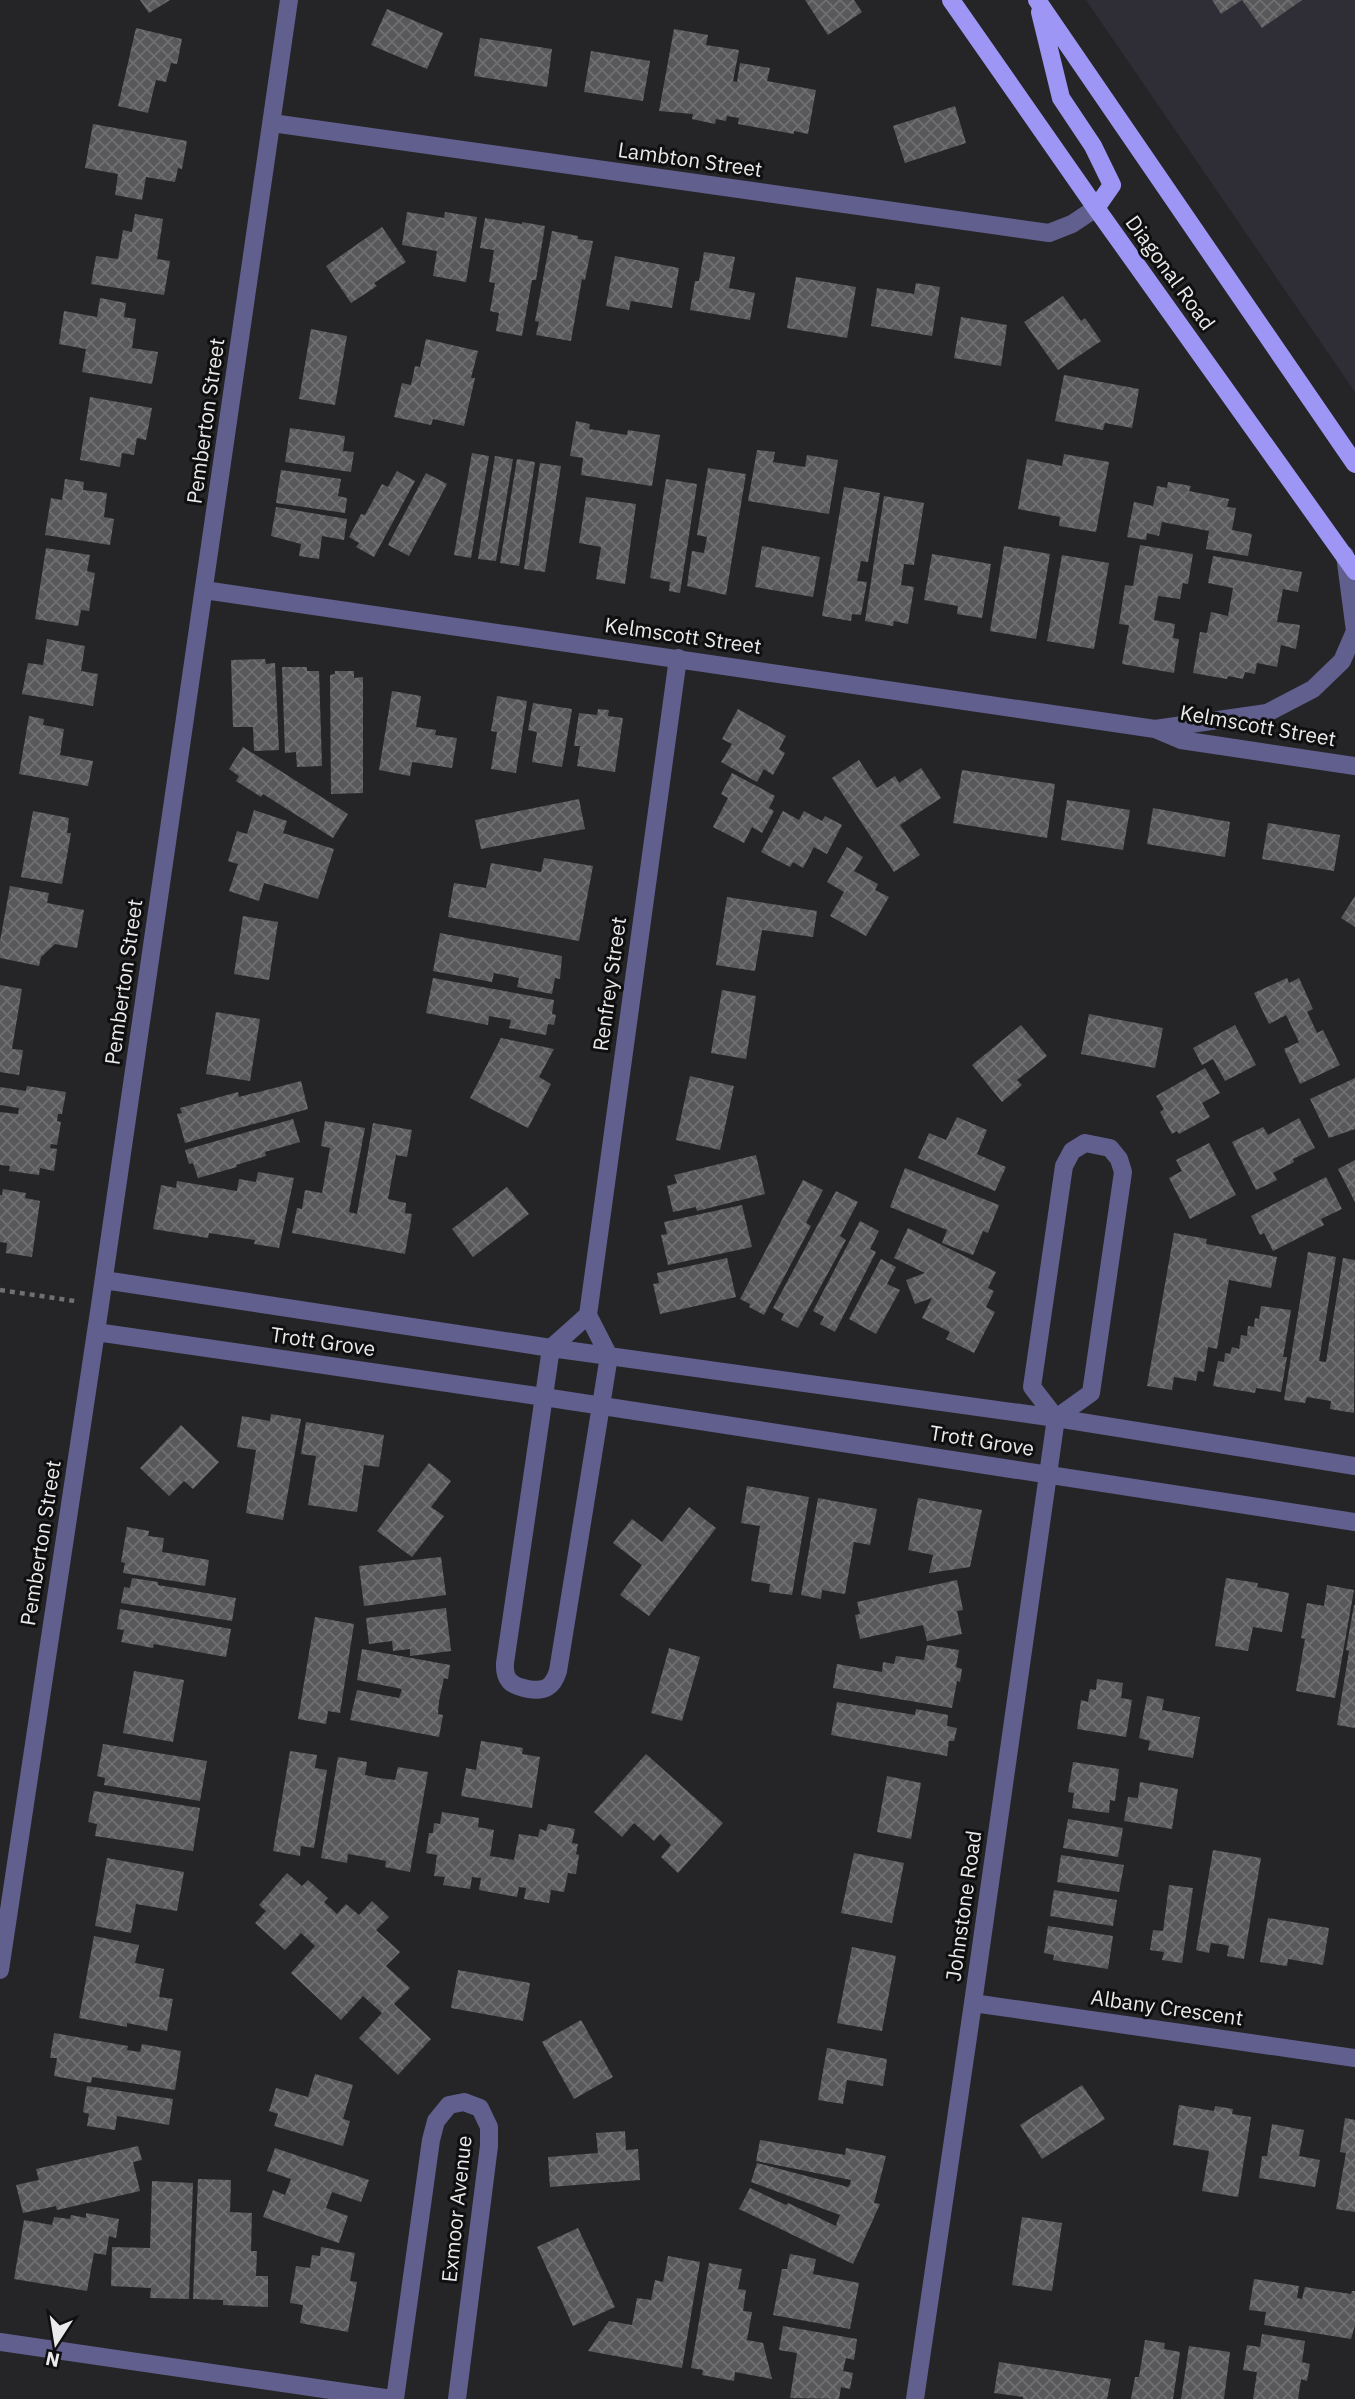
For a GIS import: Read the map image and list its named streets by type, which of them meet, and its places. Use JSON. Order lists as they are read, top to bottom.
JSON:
{
  "streets": {
    "main road": ["Diagonal Road"],
    "street": [
      "Lambton Street",
      "Pemberton Street",
      "Kelmscott Street",
      "Renfrey Street",
      "Trott Grove",
      "Johnstone Road",
      "Albany Crescent",
      "Exmoor Avenue"
    ]
  },
  "crossings": [
    ["Lambton Street", "Diagonal Road"],
    ["Lambton Street", "Pemberton Street"],
    ["Diagonal Road", "Kelmscott Street"],
    ["Pemberton Street", "Kelmscott Street"],
    ["Pemberton Street", "Trott Grove"],
    ["Kelmscott Street", "Renfrey Street"],
    ["Trott Grove", "Johnstone Road"],
    ["Johnstone Road", "Albany Crescent"]
  ],
  "north": "bottom"
}
